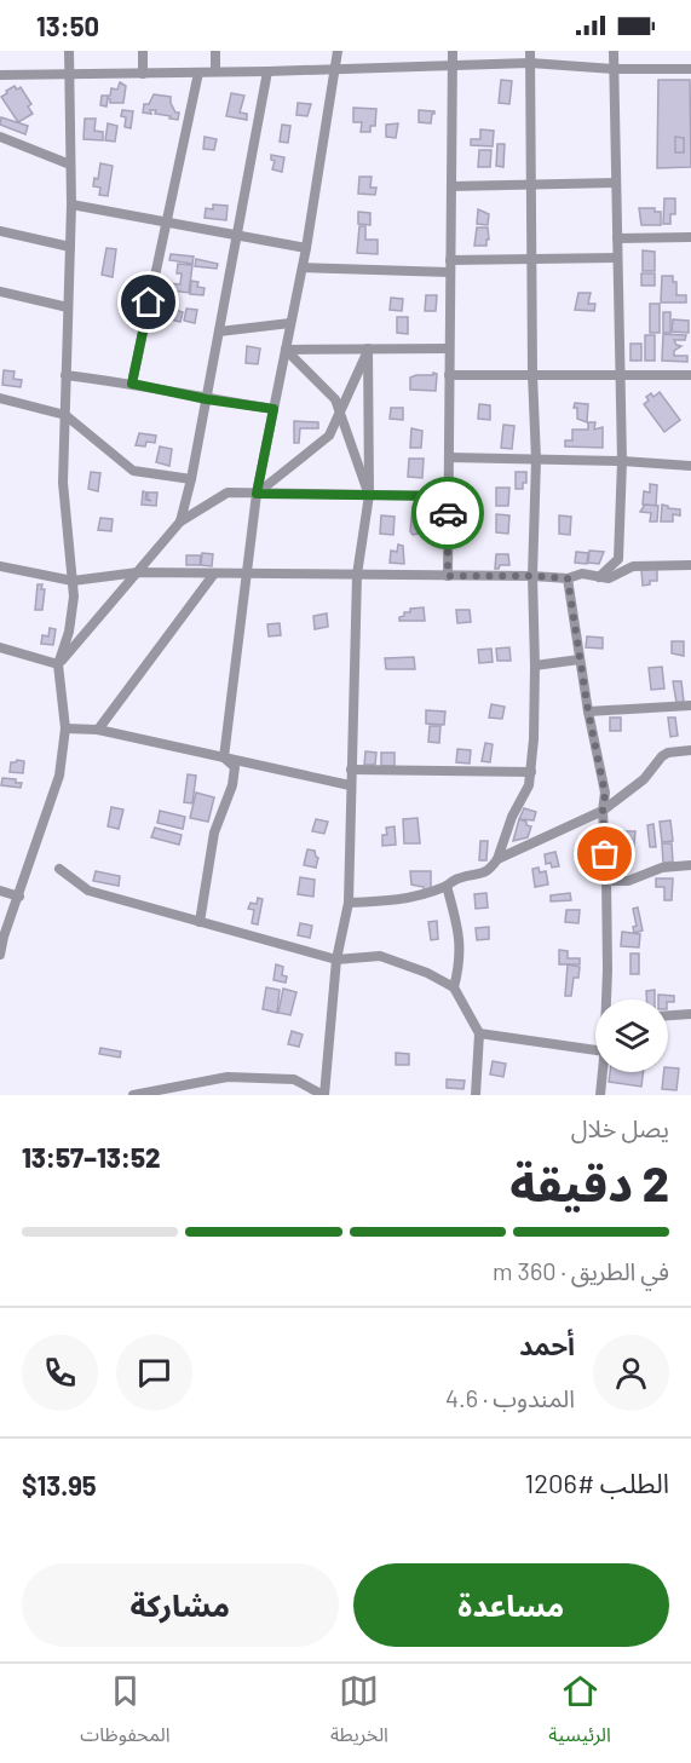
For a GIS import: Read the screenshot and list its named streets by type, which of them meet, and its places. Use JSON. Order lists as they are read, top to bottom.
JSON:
{
  "page": {
    "status": "13:50",
    "heading": ["2 دقيقة", "يصل خلال", "13:52–13:57"],
    "panel": [
      "أحمد",
      "المندوب · 4.6",
      "الطلب #1206",
      "$13.95"
    ],
    "bar": "في الطريق · 360 m",
    "buttons": ["مساعدة", "مشاركة"],
    "tabs": ["الرئيسية", "الخريطة", "المحفوظات"]
  }
}
